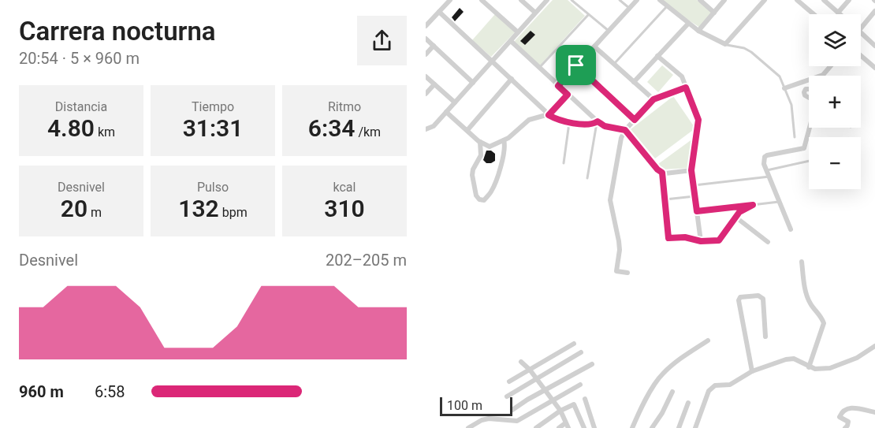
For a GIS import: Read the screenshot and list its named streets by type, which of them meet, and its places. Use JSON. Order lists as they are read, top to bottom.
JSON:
{
  "scale_bar": "100 m",
  "page": {
    "heading": ["Carrera nocturna", "20:54 · 5 × 960 m"],
    "map_buttons": ["+", "−"],
    "stats": [
      ["Distancia", "4.80 km"],
      ["Tiempo", "31:31"],
      ["Ritmo", "6:34 /km"],
      ["Desnivel", "20 m"],
      ["Pulso", "132 bpm"],
      ["kcal", "310"]
    ],
    "chart": ["Desnivel", "202–205 m"],
    "list": [
      {
        "name": "960 m",
        "note": "6:58"
      }
    ],
    "scale": "100 m"
  }
}
